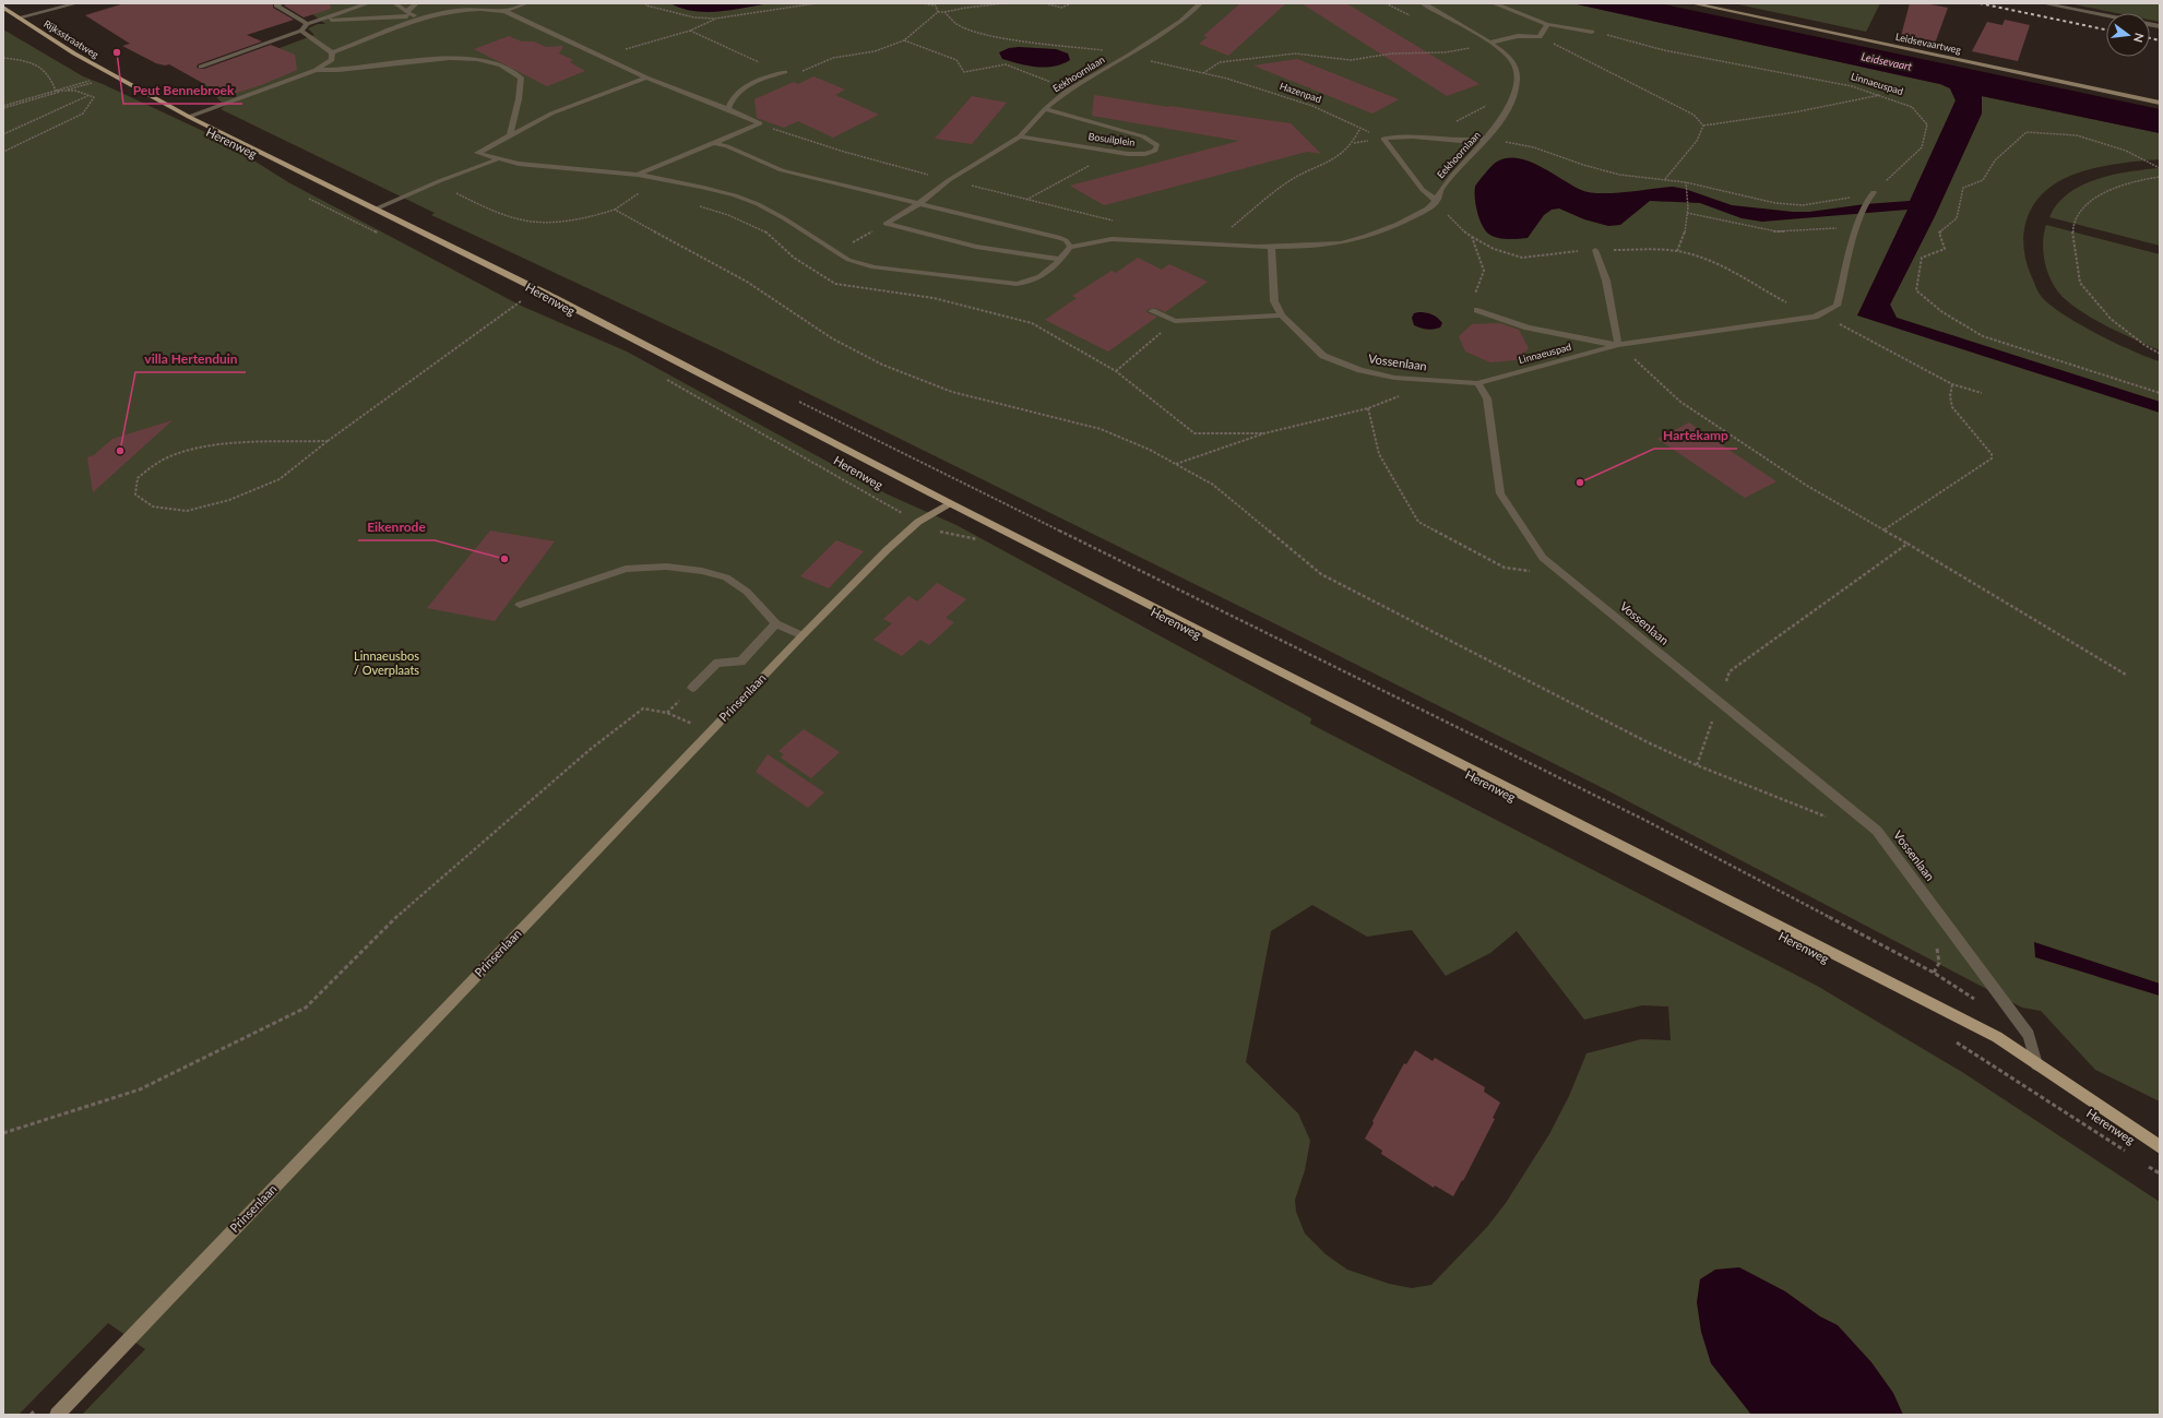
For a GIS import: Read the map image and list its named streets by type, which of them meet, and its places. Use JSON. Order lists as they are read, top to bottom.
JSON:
{
  "streets": {
    "main road": ["Rijksstraatweg", "Herenweg"],
    "street": [
      "Leidsevaartweg",
      "Eekhoornlaan",
      "Linnaeuspad",
      "Bosuilplein",
      "Vossenlaan",
      "Prinsenlaan"
    ],
    "path": ["Hazenpad"]
  },
  "crossings": [
    ["Rijksstraatweg", "Herenweg"],
    ["Eekhoornlaan", "Hazenpad"],
    ["Eekhoornlaan", "Bosuilplein"],
    ["Eekhoornlaan", "Vossenlaan"],
    ["Linnaeuspad", "Vossenlaan"],
    ["Herenweg", "Vossenlaan"],
    ["Herenweg", "Prinsenlaan"]
  ],
  "water": ["Leidsevaart"],
  "parks": ["Linnaeusbos / Overplaats"],
  "places": [
    "Peut Bennebroek",
    "villa Hertenduin",
    "Hartekamp",
    "Eikenrode"
  ],
  "north": "right"
}
